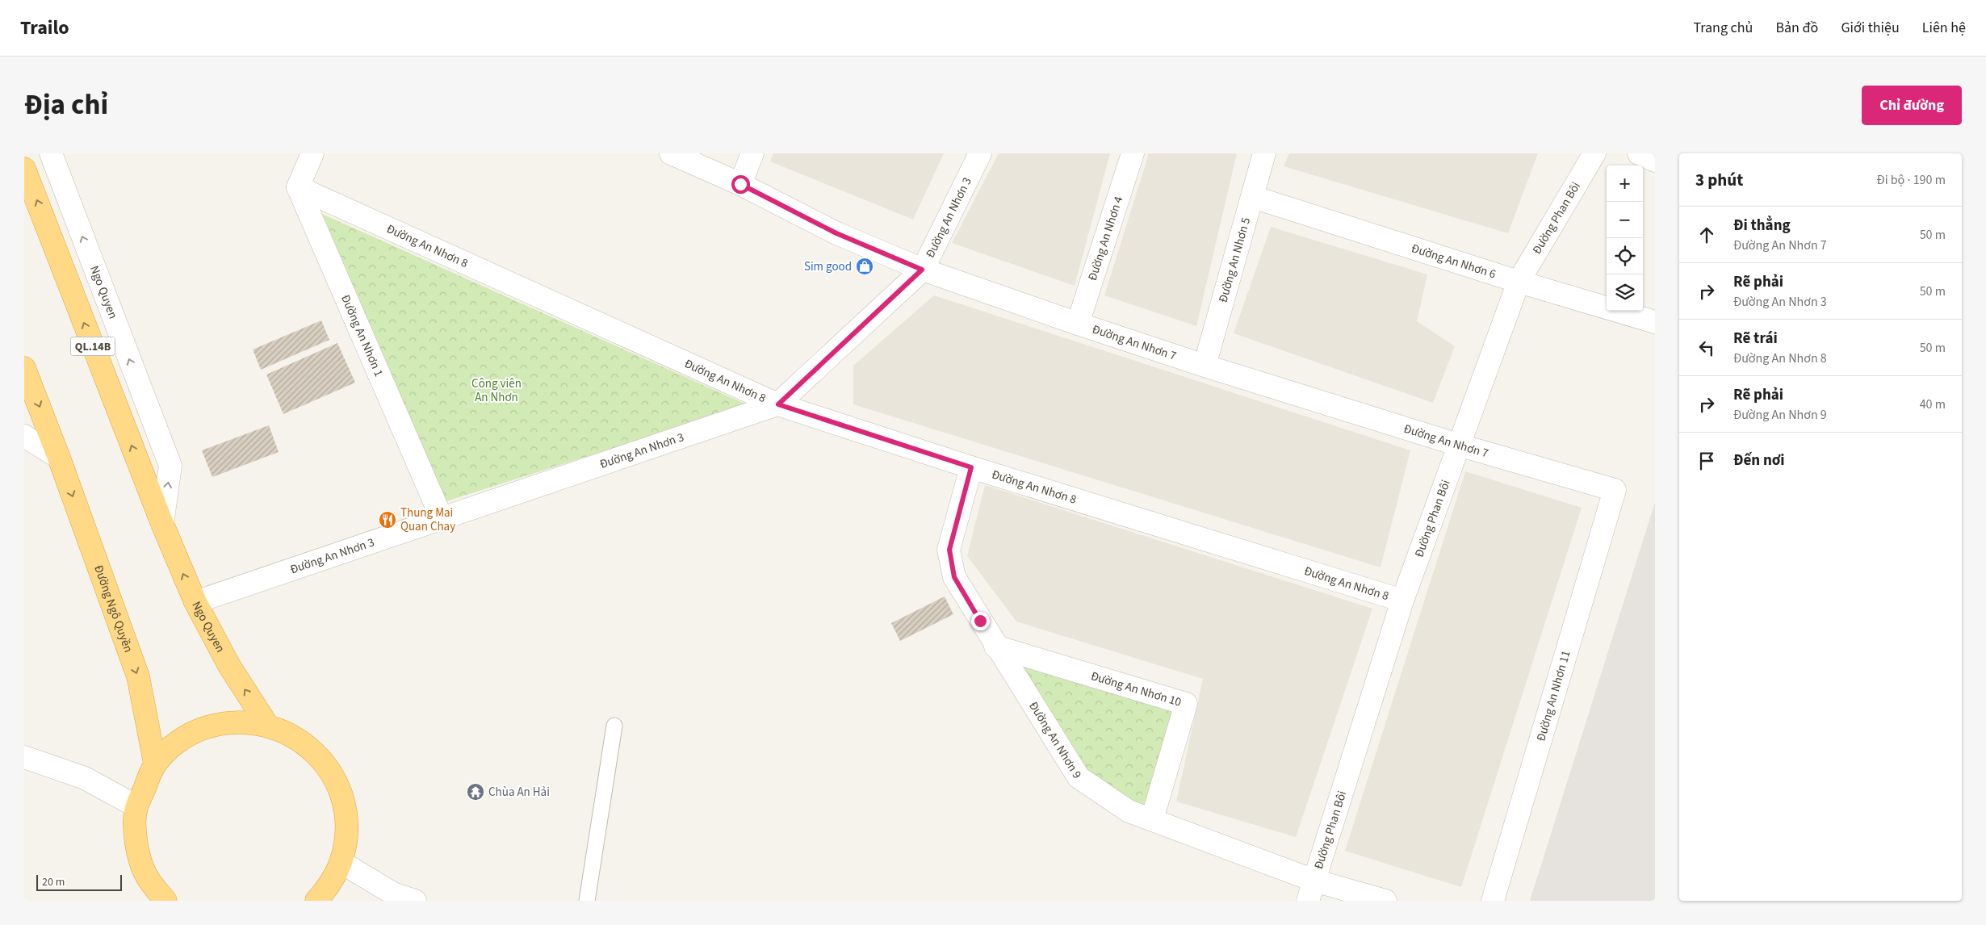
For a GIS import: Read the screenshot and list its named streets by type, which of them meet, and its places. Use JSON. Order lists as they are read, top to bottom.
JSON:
{
  "streets": {
    "highway": ["Ngo Quyen", "QL.14B", "Đường Ngô Quyền"],
    "street": [
      "Đường An Nhơn 3",
      "Đường Phan Bôi",
      "Đường An Nhơn 4",
      "Đường An Nhơn 8",
      "Đường An Nhơn 5",
      "Đường An Nhơn 6",
      "Đường An Nhơn 1",
      "Đường An Nhơn 7",
      "Đường An Nhơn 10",
      "Đường An Nhơn 11",
      "Đường An Nhơn 9"
    ]
  },
  "crossings": [
    ["Đường An Nhơn 3", "Đường An Nhơn 8"],
    ["Đường An Nhơn 3", "Ngo Quyen"],
    ["Đường An Nhơn 3", "Đường An Nhơn 1"],
    ["Đường An Nhơn 3", "Đường An Nhơn 7"],
    ["Đường Phan Bôi", "Đường An Nhơn 8"],
    ["Đường Phan Bôi", "Đường An Nhơn 6"],
    ["Đường Phan Bôi", "Đường An Nhơn 7"],
    ["Đường Phan Bôi", "Đường An Nhơn 9"],
    ["Đường An Nhơn 4", "Đường An Nhơn 7"],
    ["Đường An Nhơn 8", "Đường An Nhơn 1"],
    ["Đường An Nhơn 8", "Đường An Nhơn 9"],
    ["Đường An Nhơn 5", "Đường An Nhơn 6"],
    ["Đường An Nhơn 5", "Đường An Nhơn 7"],
    ["Đường An Nhơn 7", "Đường An Nhơn 11"],
    ["Đường An Nhơn 10", "Đường An Nhơn 9"]
  ],
  "one_way": ["Ngo Quyen", "Đường Ngô Quyền"],
  "parks": ["Công viên An Nhơn"],
  "places": {
    "shop": ["Sim good"],
    "restaurant": ["Thung Mai Quan Chay"],
    "temple": ["Chùa An Hải"]
  },
  "scale_bar": "20 m",
  "page": {
    "header": "Trailo",
    "nav": [
      "Trang chủ",
      "Bản đồ",
      "Giới thiệu",
      "Liên hệ"
    ],
    "title": "Địa chỉ",
    "buttons": "Chỉ đường",
    "heading": ["3 phút", "Đi bộ · 190 m"],
    "map_buttons": ["+", "−"],
    "list": [
      ["Đi thẳng", "Đường An Nhơn 7", "50 m"],
      ["Rẽ phải", "Đường An Nhơn 3", "50 m"],
      ["Rẽ trái", "Đường An Nhơn 8", "50 m"],
      ["Rẽ phải", "Đường An Nhơn 9", "40 m"],
      "Đến nơi"
    ],
    "scale": "20 m"
  }
}
